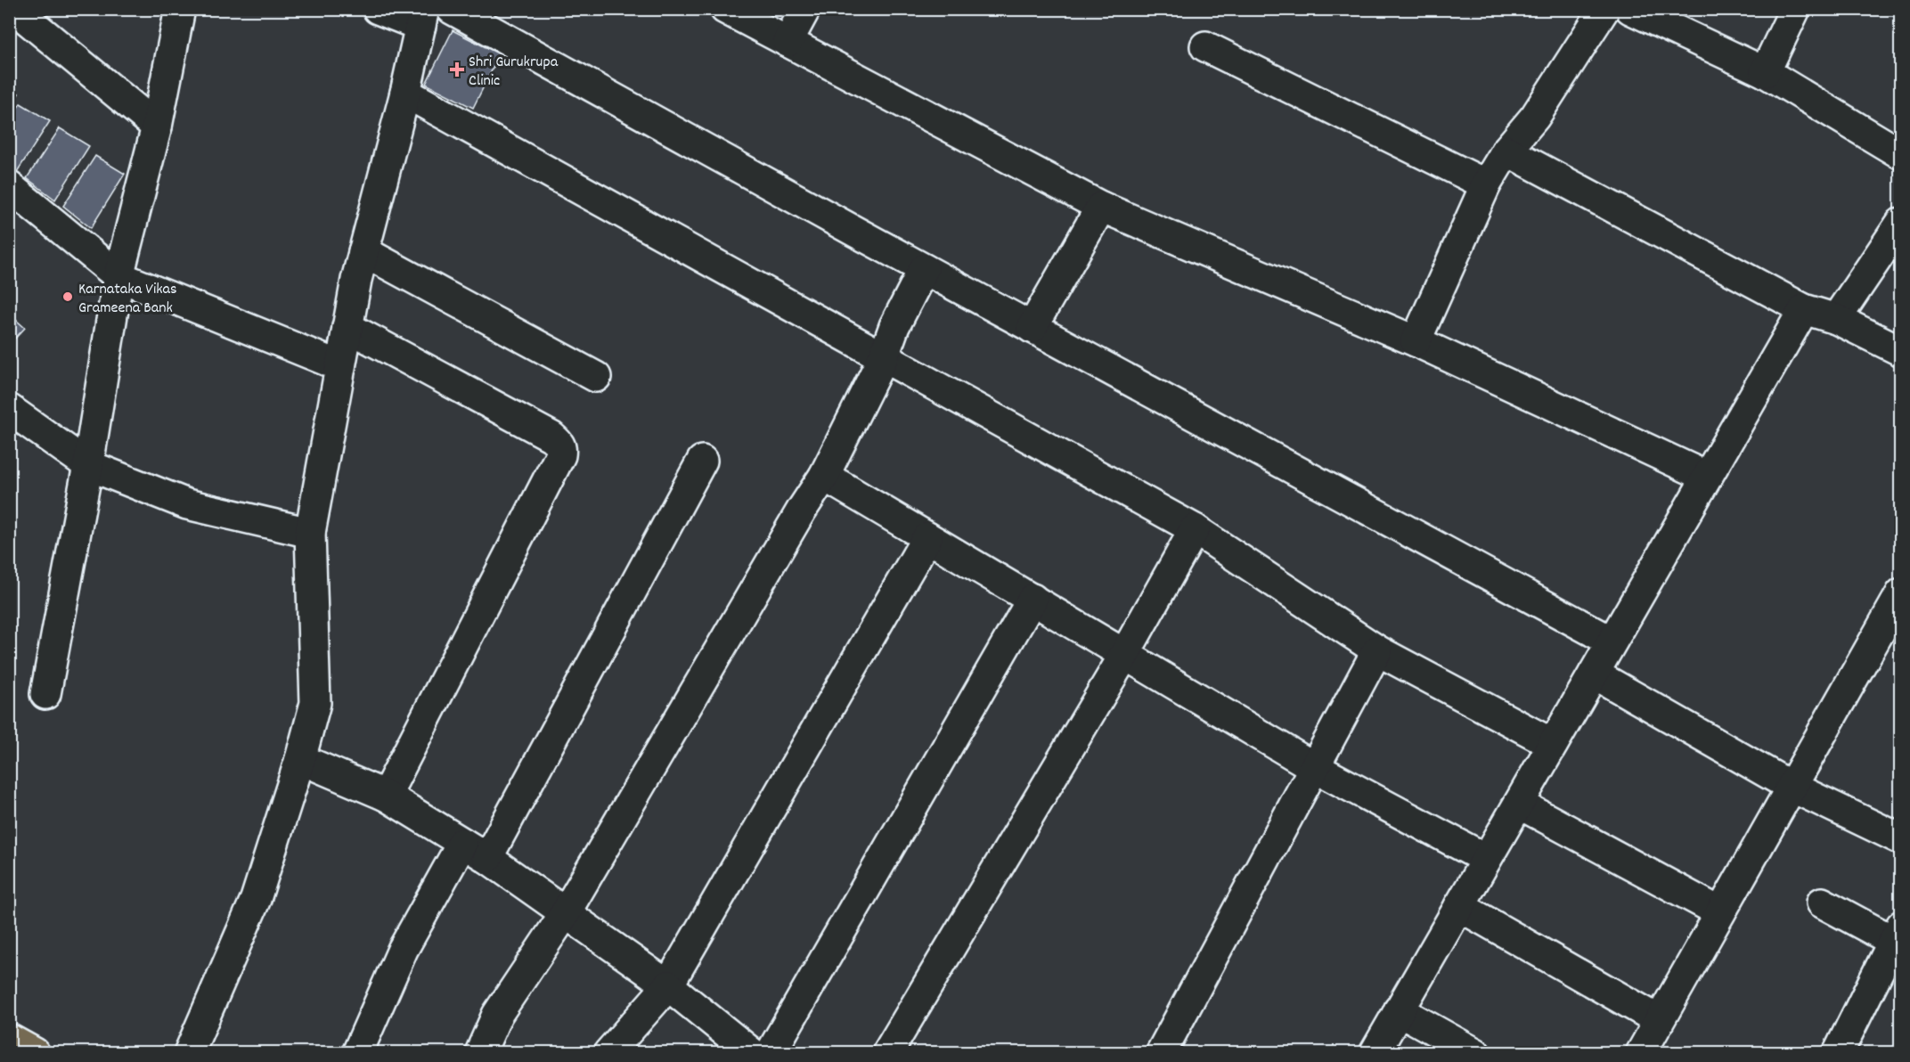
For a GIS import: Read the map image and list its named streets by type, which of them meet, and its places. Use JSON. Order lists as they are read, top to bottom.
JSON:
{
  "places": {
    "health": ["Shri Gurukrupa Clinic"],
    "other": ["Karnataka Vikas Grameena Bank"]
  }
}
